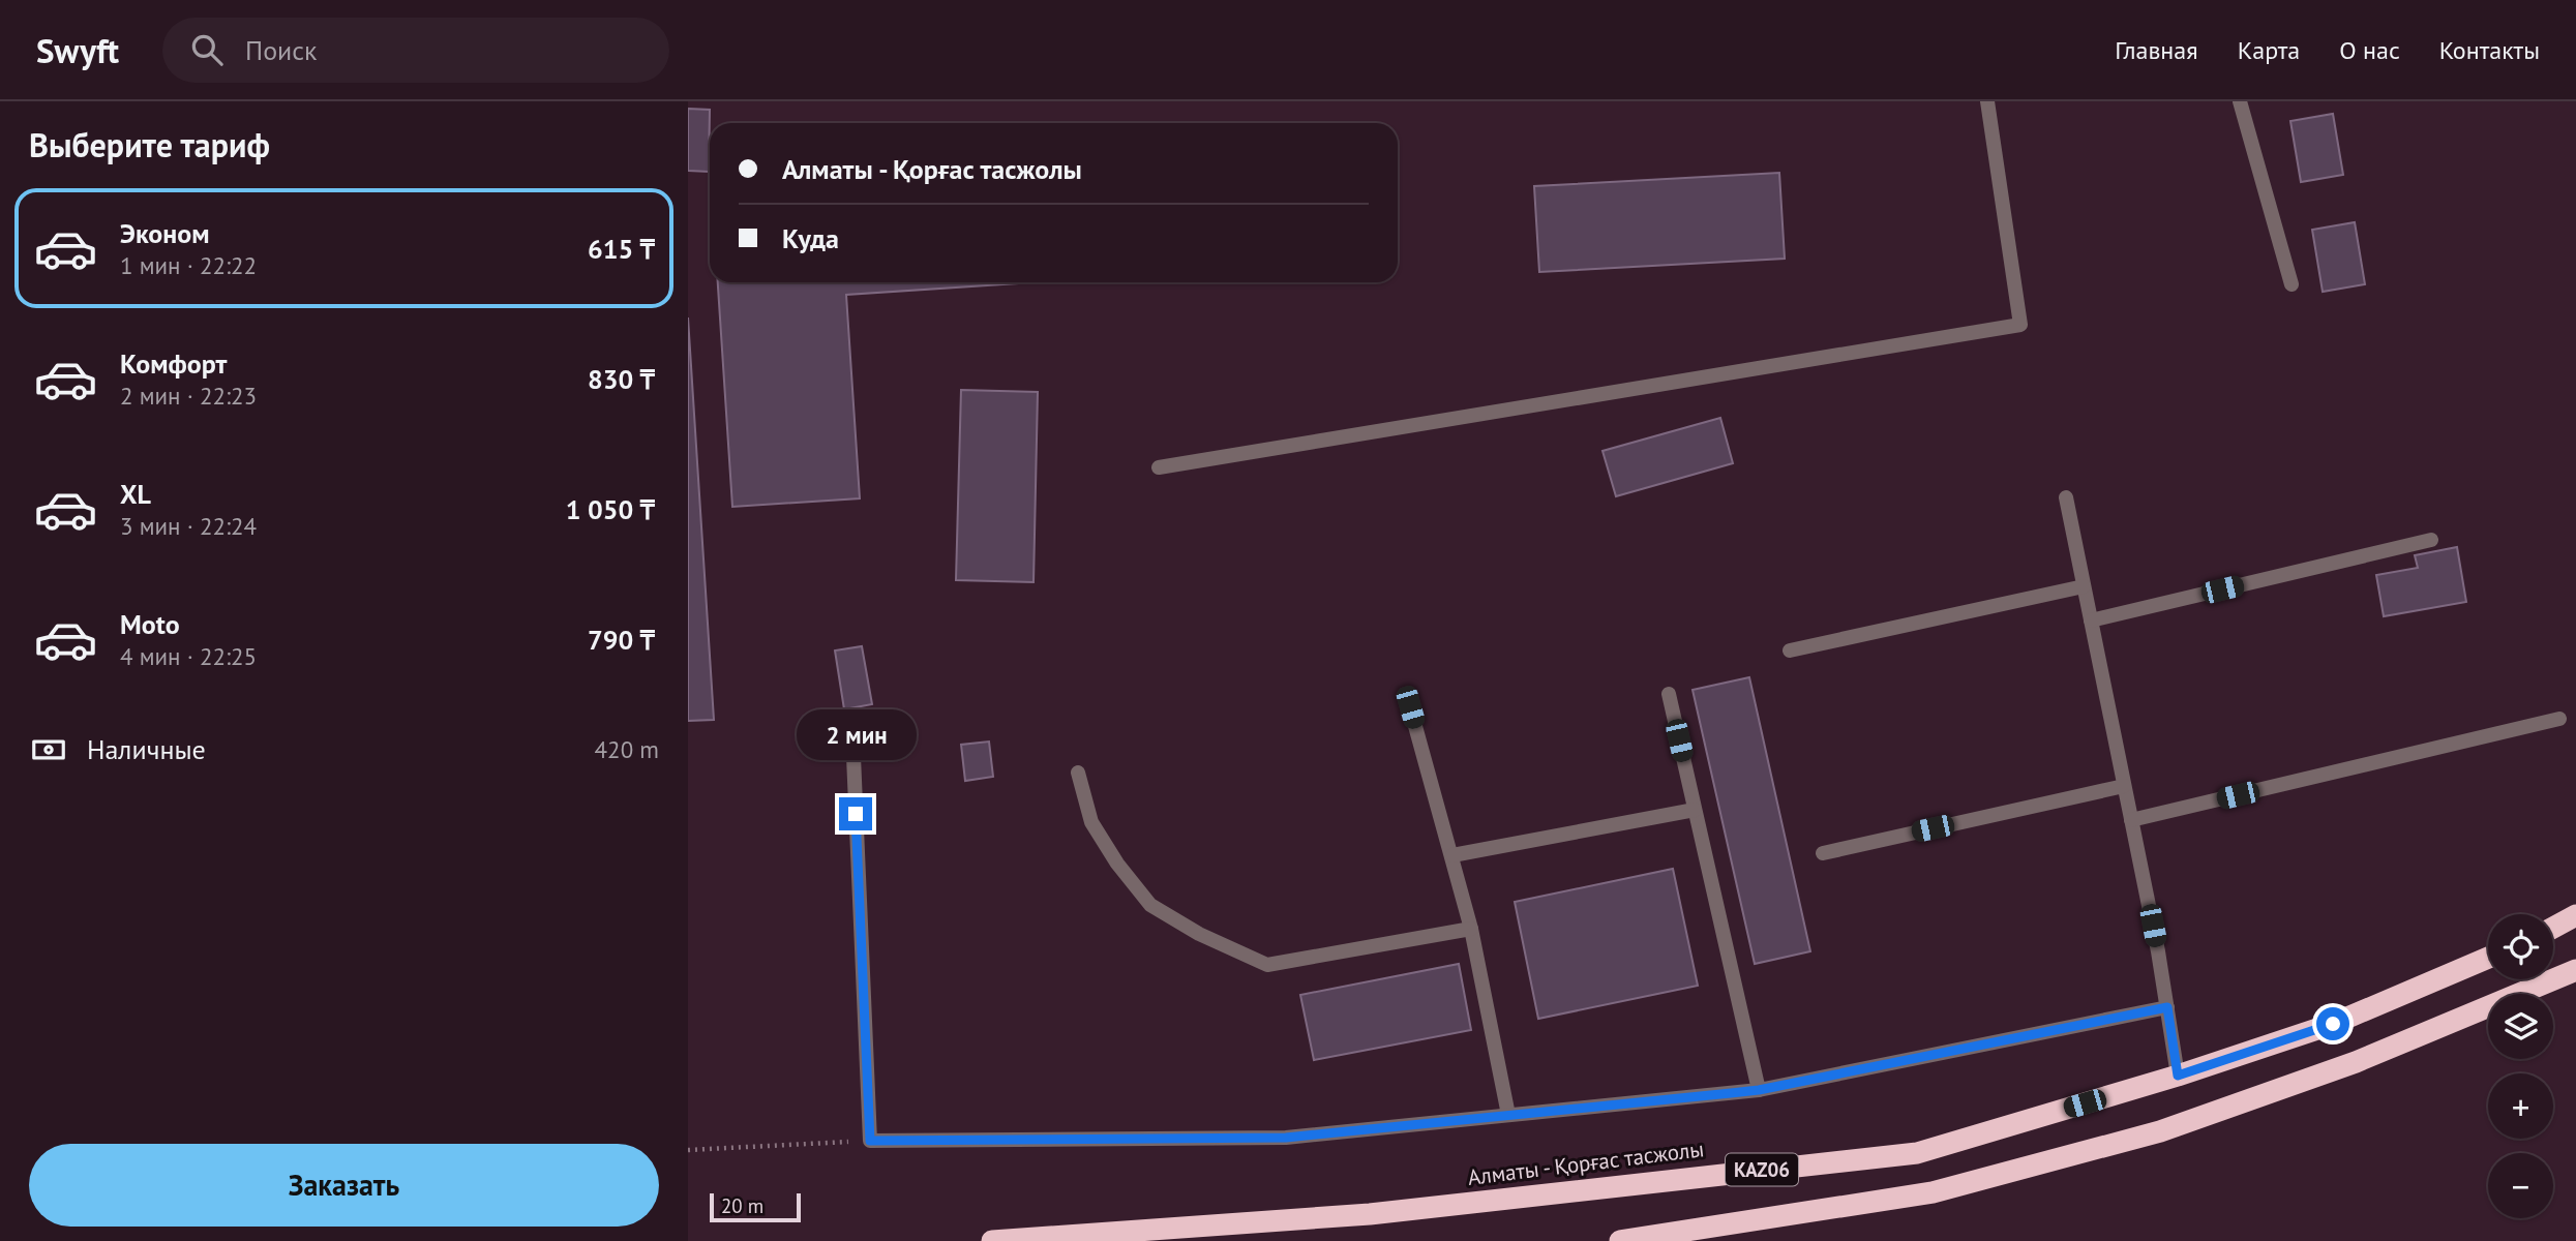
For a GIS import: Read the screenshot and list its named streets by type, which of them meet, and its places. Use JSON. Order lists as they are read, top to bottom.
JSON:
{
  "streets": {
    "highway": ["Алматы - Қорғас тасжолы", "KAZ06"]
  },
  "scale_bar": "20 m",
  "page": {
    "header": "Swyft",
    "search": "Поиск",
    "nav": [
      "Главная",
      "Карта",
      "О нас",
      "Контакты"
    ],
    "heading": "Выберите тариф",
    "banner": ["Алматы - Қорғас тасжолы", "Куда"],
    "list": [
      {
        "name": "Эконом",
        "note": "1 мин · 22:22",
        "value": "615 ₸"
      },
      {
        "name": "Комфорт",
        "note": "2 мин · 22:23",
        "value": "830 ₸"
      },
      {
        "name": "XL",
        "note": "3 мин · 22:24",
        "value": "1 050 ₸"
      },
      {
        "name": "Moto",
        "note": "4 мин · 22:25",
        "value": "790 ₸"
      }
    ],
    "pay": ["Наличные", "420 m"],
    "bubble": "2 мин",
    "map_buttons": ["+", "−"],
    "buttons": "Заказать",
    "scale": "20 m"
  }
}
